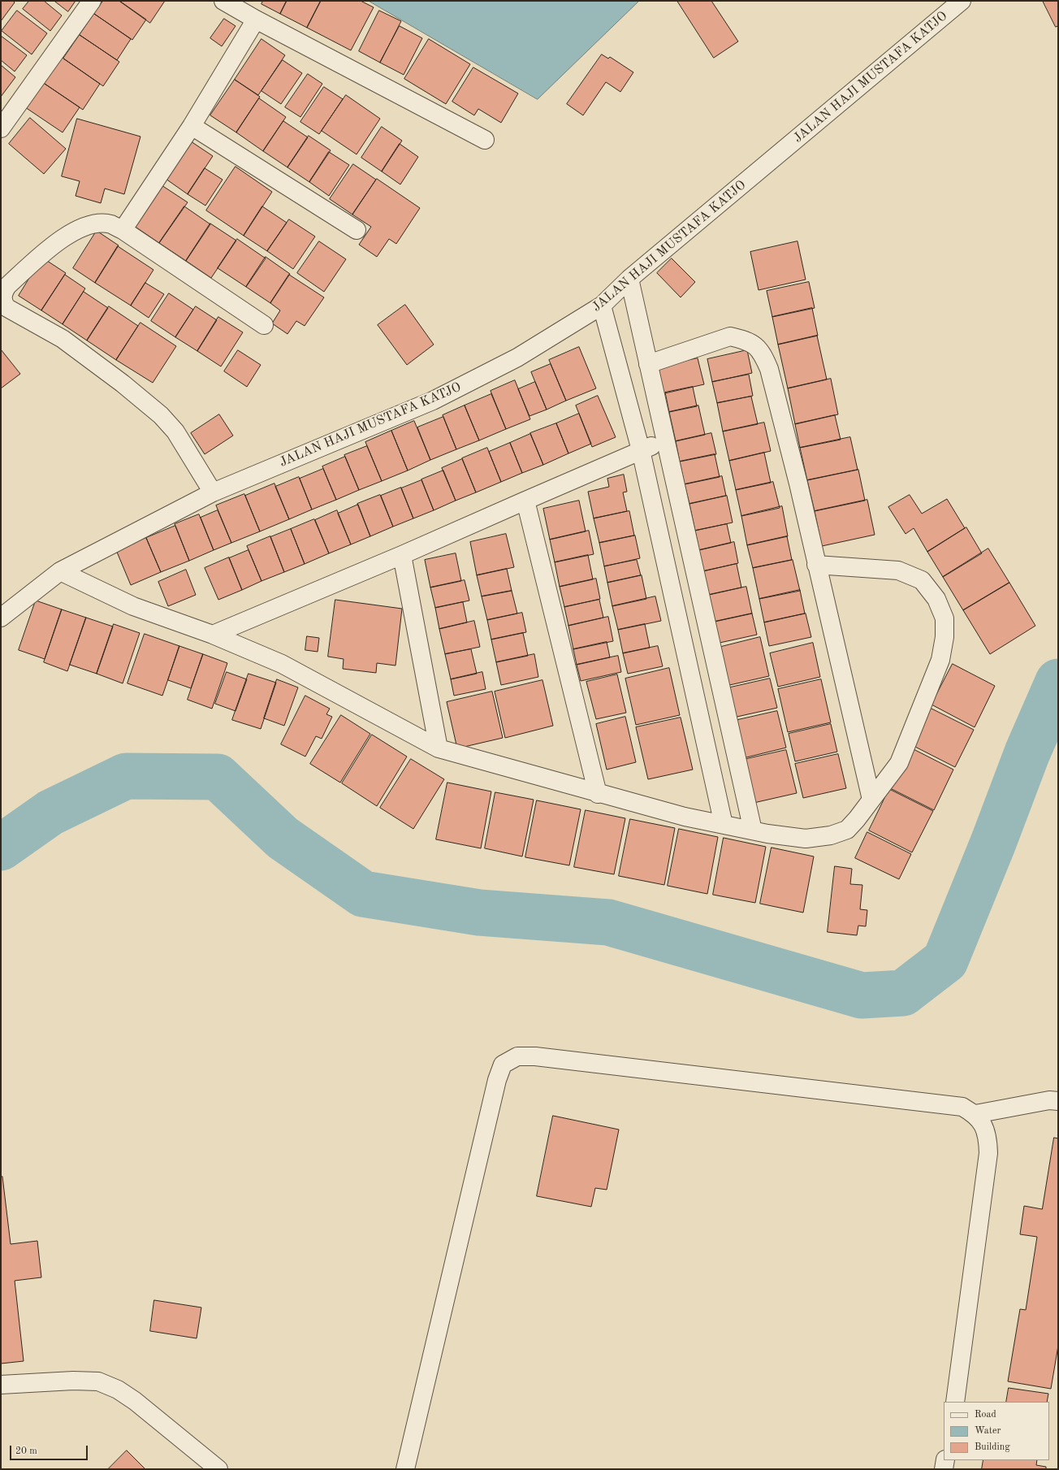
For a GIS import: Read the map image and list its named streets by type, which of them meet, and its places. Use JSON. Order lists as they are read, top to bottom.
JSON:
{
  "streets": {
    "street": ["JALAN HAJI MUSTAFA KATJO"]
  },
  "legend": ["Road", "Water", "Building"],
  "scale_bar": "20 m"
}
